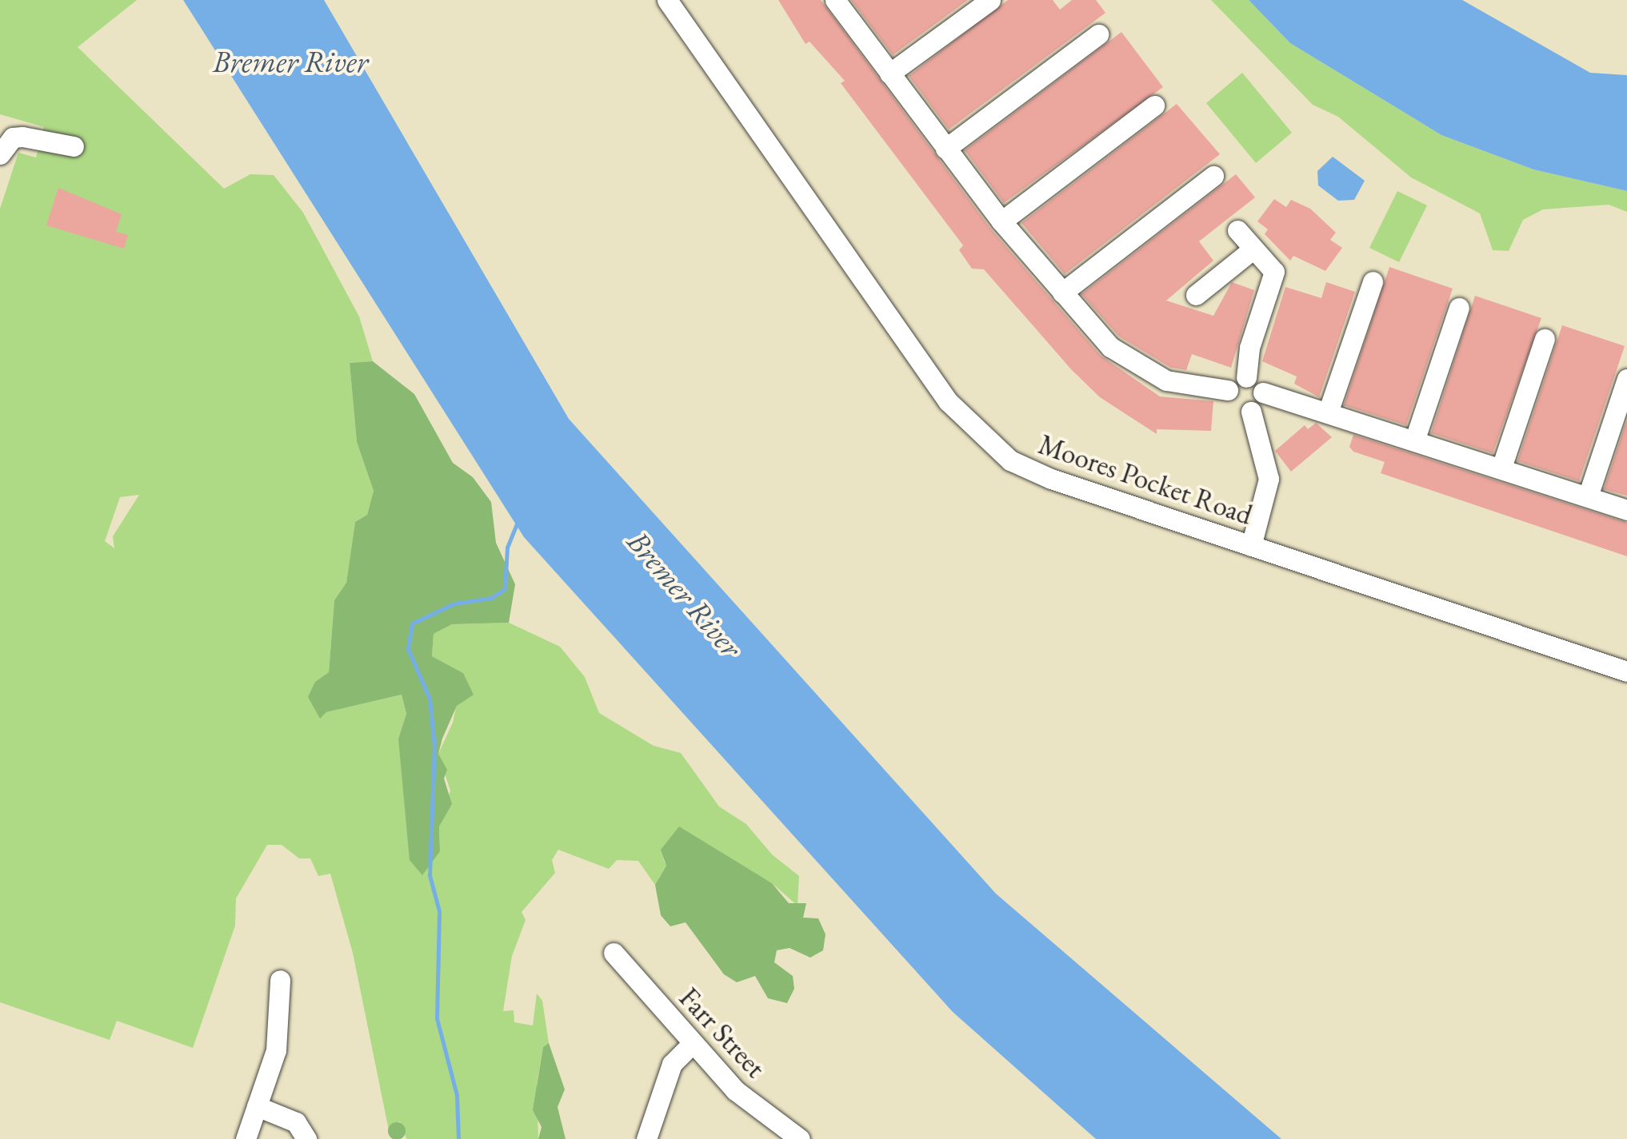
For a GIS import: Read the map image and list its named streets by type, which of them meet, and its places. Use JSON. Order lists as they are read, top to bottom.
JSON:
{
  "streets": {
    "street": ["Moores Pocket Road", "Farr Street"]
  },
  "water": ["Bremer River"]
}
